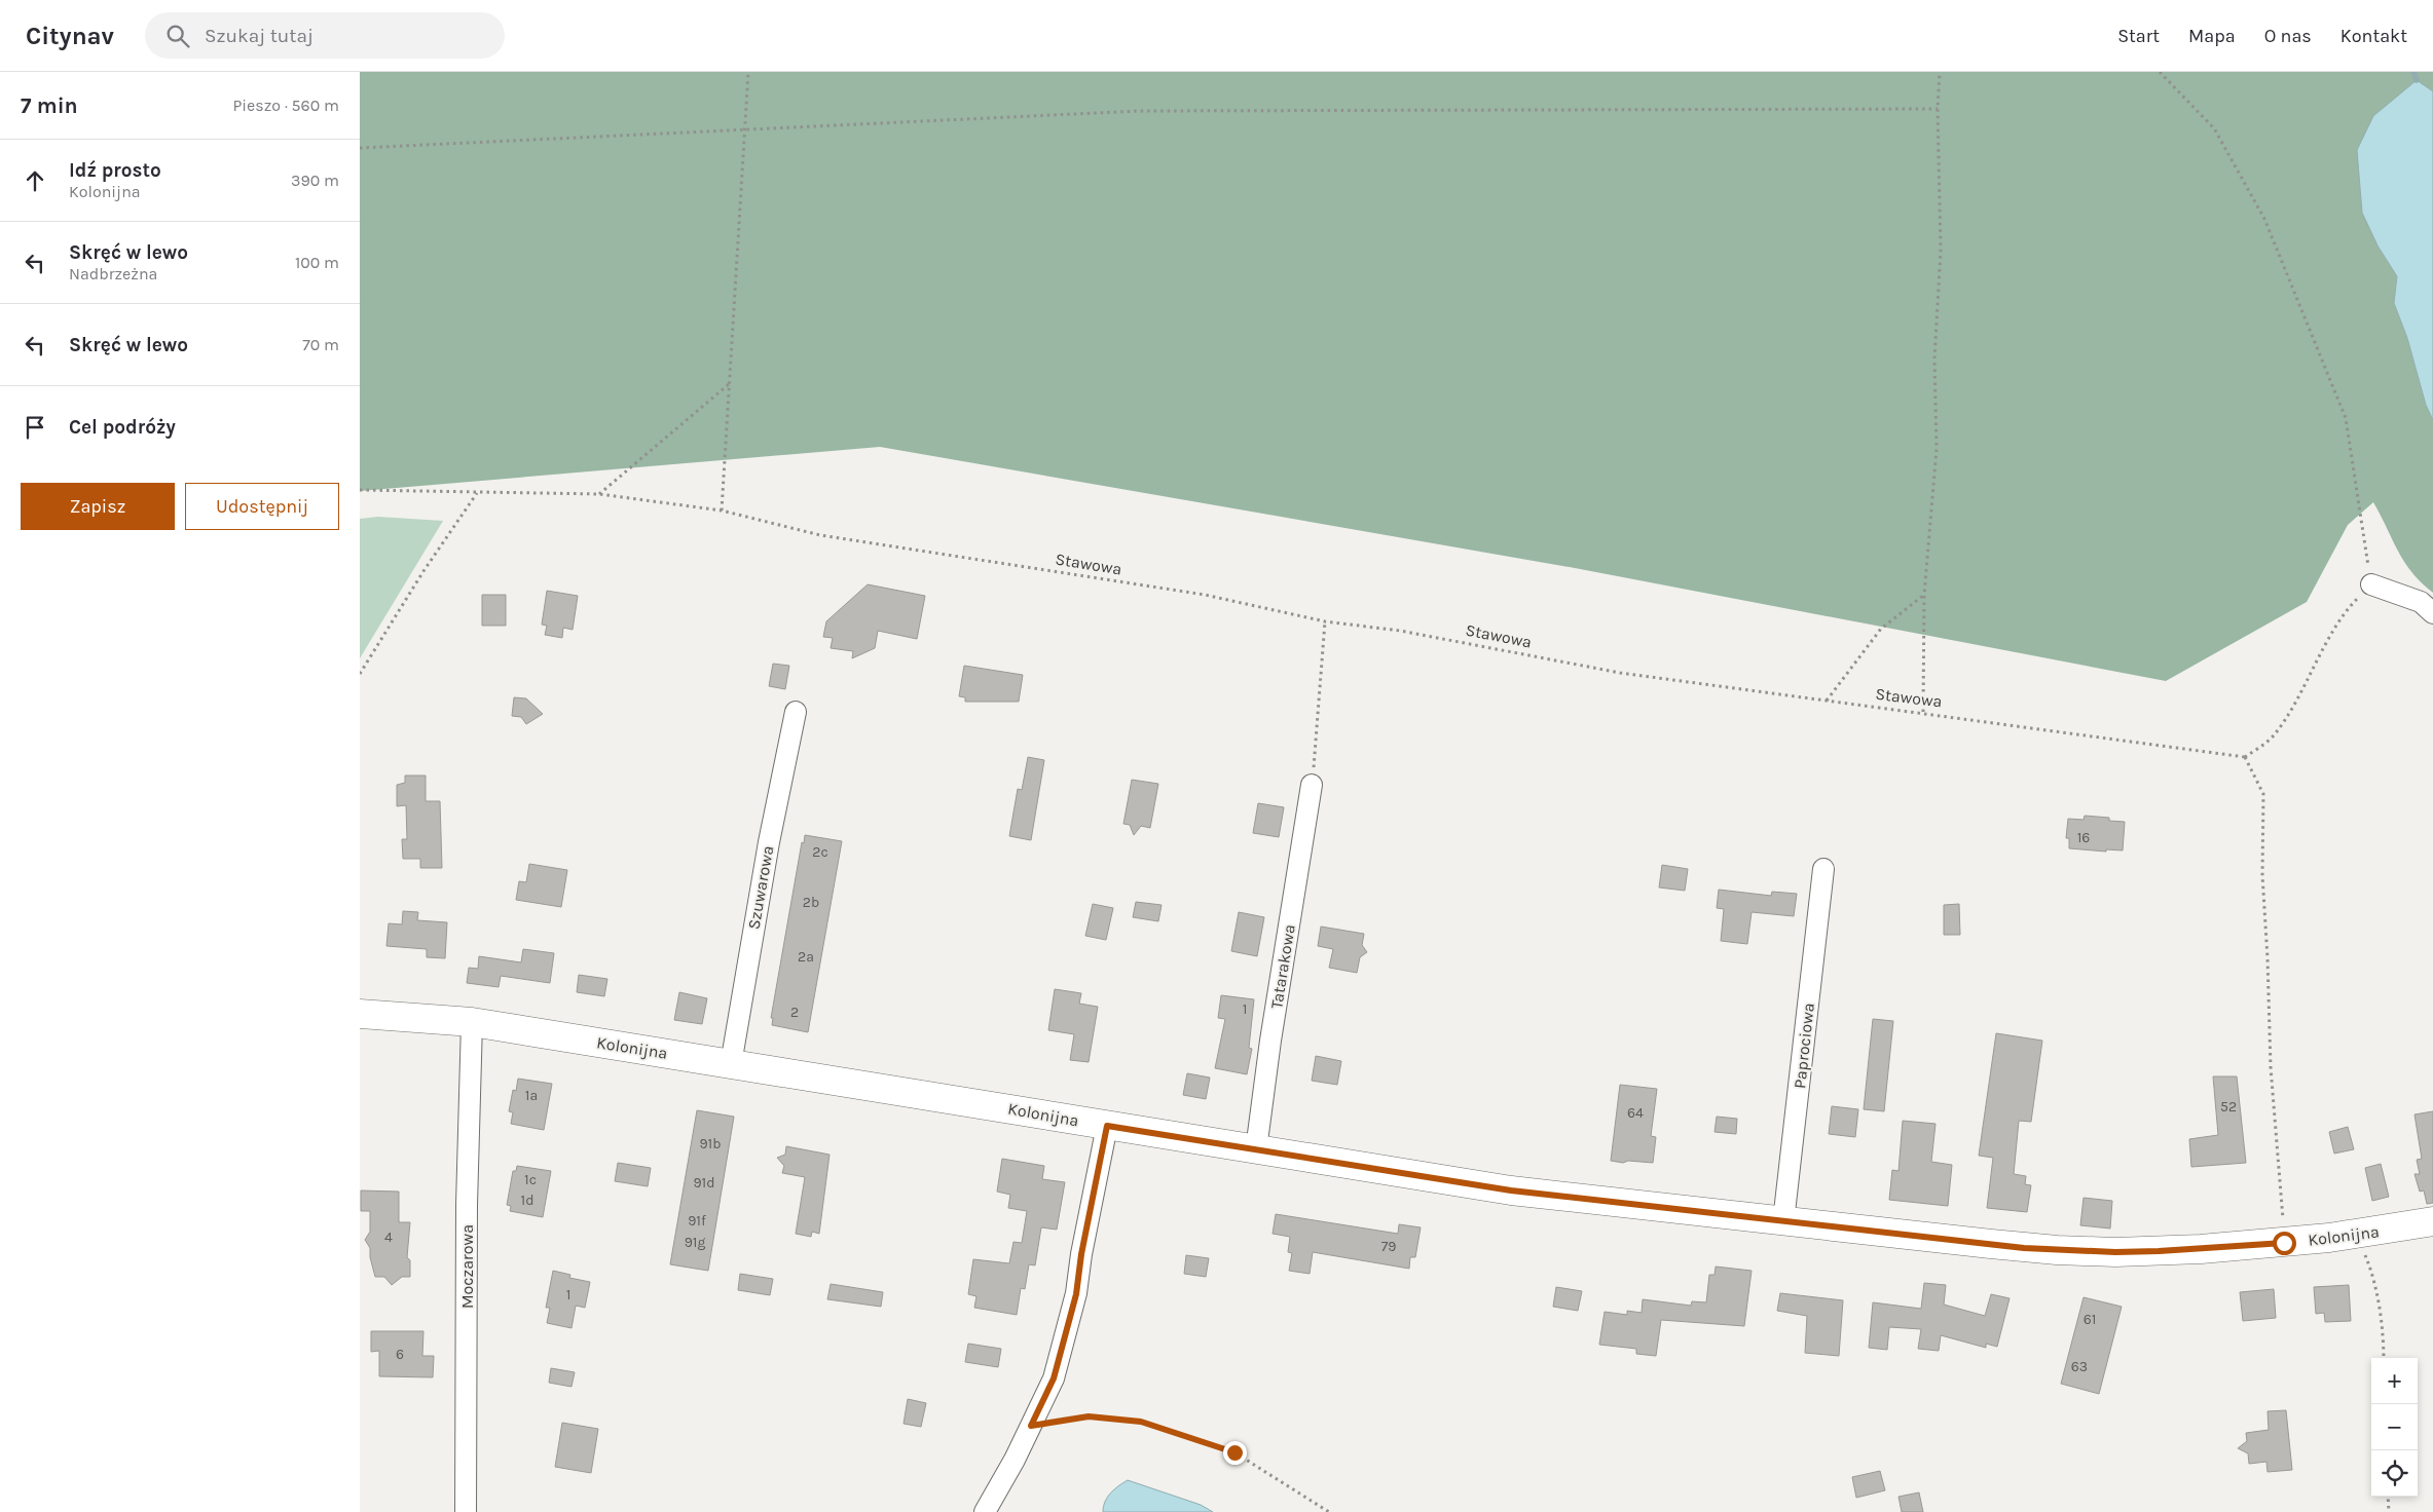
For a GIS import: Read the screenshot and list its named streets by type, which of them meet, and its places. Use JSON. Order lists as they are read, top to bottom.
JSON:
{
  "streets": {
    "street": [
      "Szuwarowa",
      "Tatarakowa",
      "Paprociowa",
      "Kolonijna",
      "Moczarowa"
    ],
    "path": ["Stawowa"]
  },
  "crossings": [
    ["Szuwarowa", "Kolonijna"],
    ["Tatarakowa", "Kolonijna"],
    ["Paprociowa", "Kolonijna"],
    ["Kolonijna", "Moczarowa"]
  ],
  "house_numbers": [
    "16",
    "2c",
    "2b",
    "2a",
    "1",
    "2",
    "1a",
    "52",
    "64",
    "91b",
    "1c",
    "91d",
    "1d",
    "91f",
    "4",
    "91g",
    "79",
    "1",
    "61",
    "6",
    "63"
  ],
  "page": {
    "header": "Citynav",
    "search": "Szukaj tutaj",
    "nav": [
      "Start",
      "Mapa",
      "O nas",
      "Kontakt"
    ],
    "heading": ["7 min", "Pieszo · 560 m"],
    "list": [
      ["Idź prosto", "Kolonijna", "390 m"],
      ["Skręć w lewo", "Nadbrzeżna", "100 m"],
      ["Skręć w lewo", "70 m"],
      "Cel podróży"
    ],
    "buttons": ["Zapisz", "Udostępnij"],
    "map_buttons": ["+", "−"]
  }
}
